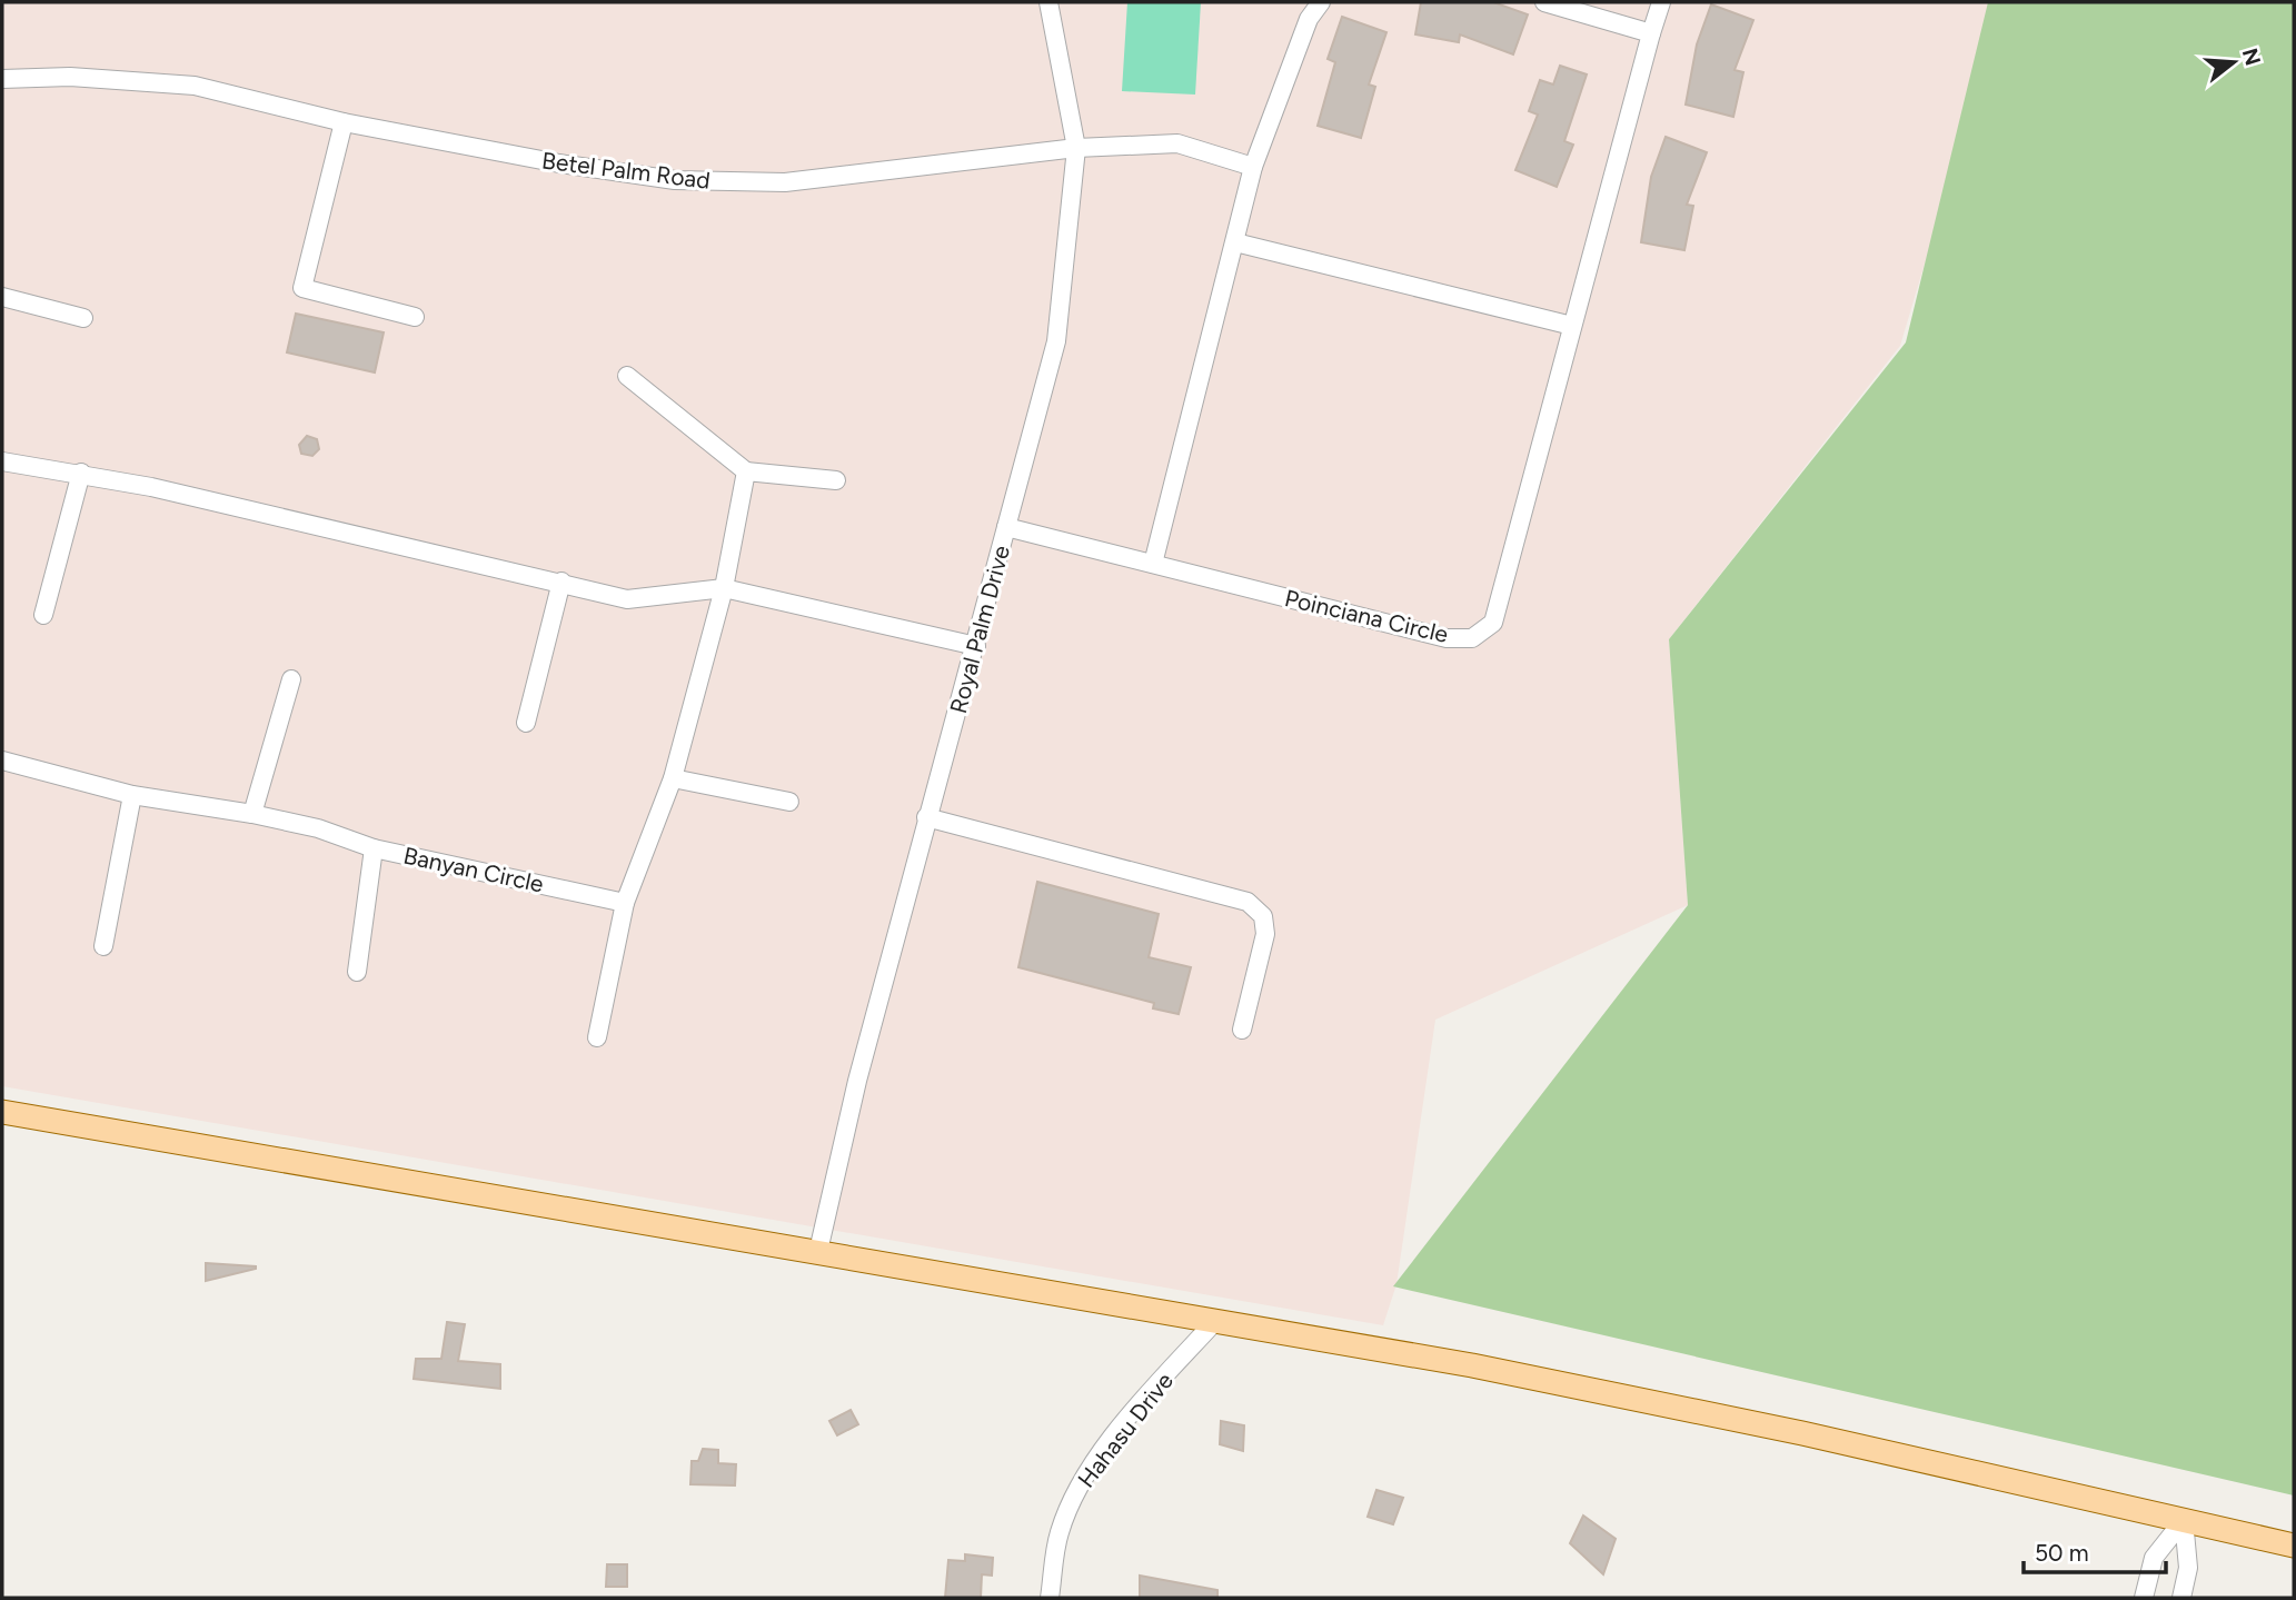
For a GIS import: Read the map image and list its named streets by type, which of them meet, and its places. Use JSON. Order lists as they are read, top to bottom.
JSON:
{
  "streets": {
    "street": [
      "Betel Palm Road",
      "Poinciana Circle",
      "Royal Palm Drive",
      "Banyan Circle",
      "Hahasu Drive"
    ]
  },
  "crossings": [
    ["Betel Palm Road", "Royal Palm Drive"],
    ["Poinciana Circle", "Royal Palm Drive"]
  ],
  "scale_bar": "50 m",
  "north": "right"
}
